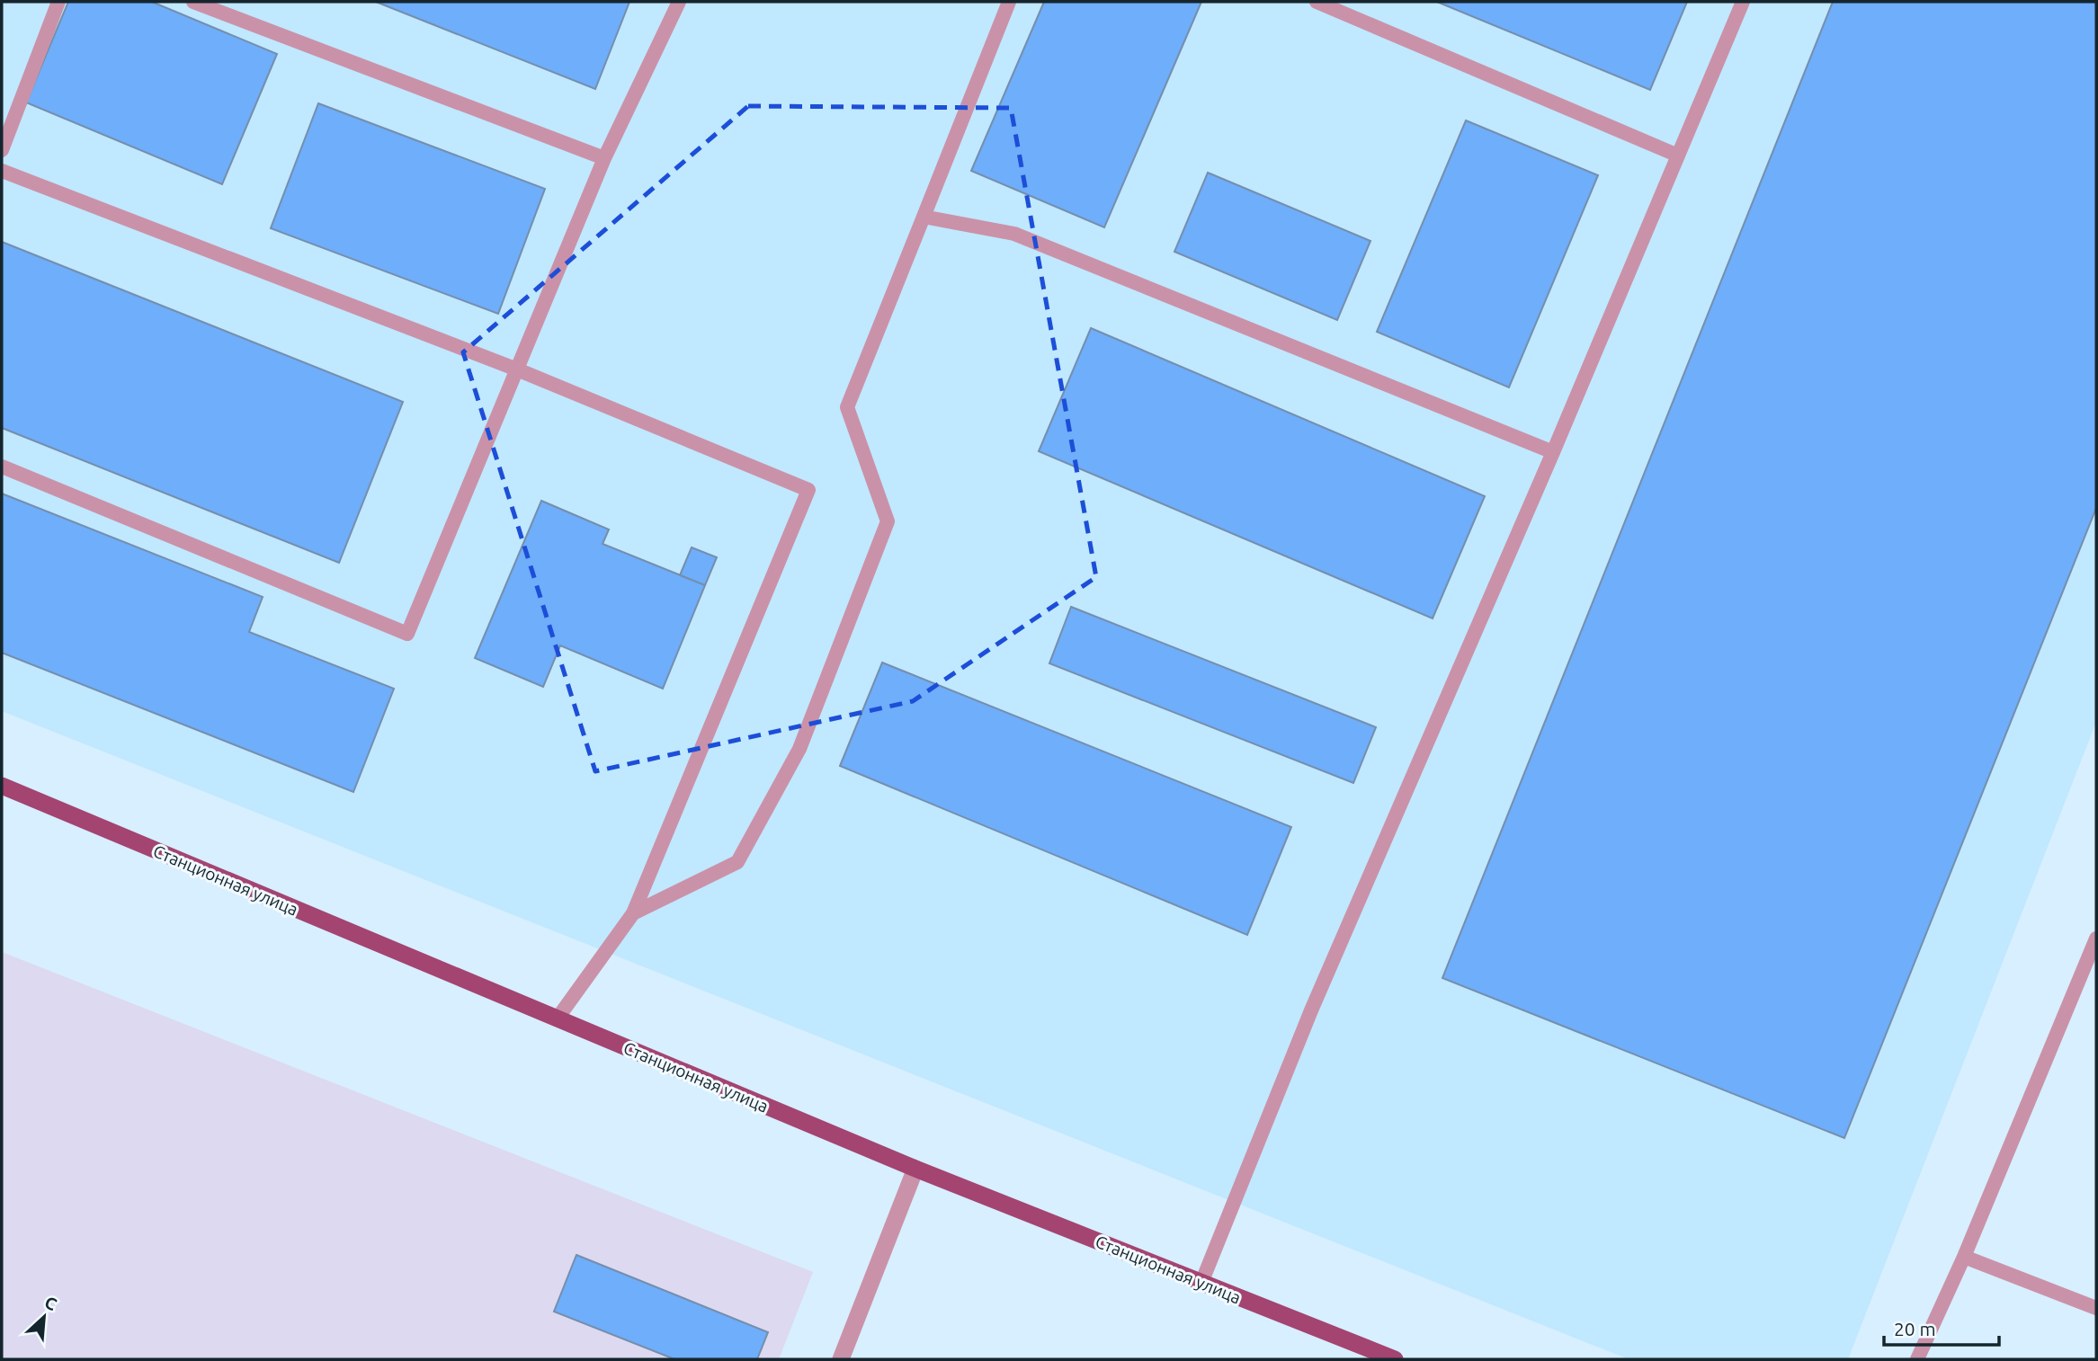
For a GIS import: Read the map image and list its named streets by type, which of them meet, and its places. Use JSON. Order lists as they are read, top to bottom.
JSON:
{
  "streets": {
    "main road": ["Станционная улица"]
  },
  "scale_bar": "20 m",
  "north": "top right"
}
